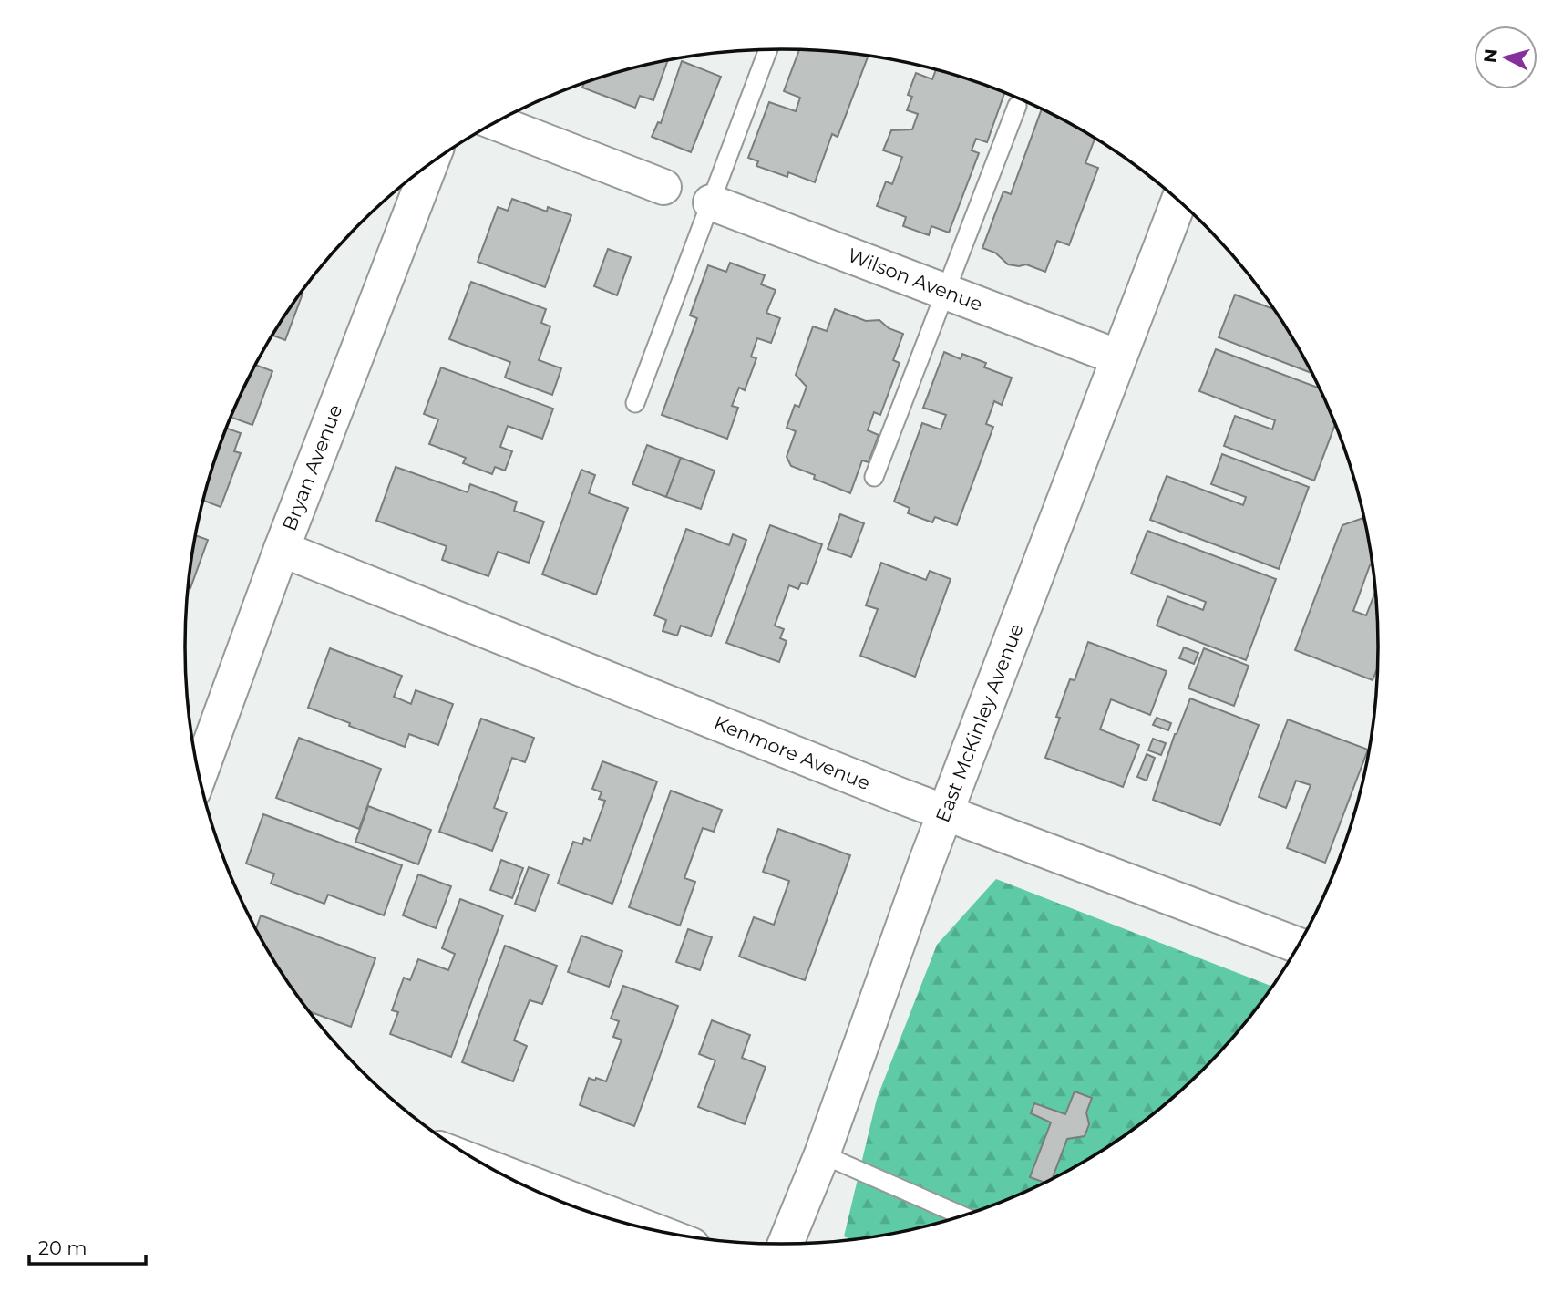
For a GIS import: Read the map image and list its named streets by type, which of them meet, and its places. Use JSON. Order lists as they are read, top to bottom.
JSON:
{
  "streets": {
    "street": [
      "Wilson Avenue",
      "Bryan Avenue",
      "East McKinley Avenue",
      "Kenmore Avenue"
    ]
  },
  "crossings": [
    ["Wilson Avenue", "East McKinley Avenue"],
    ["Bryan Avenue", "Kenmore Avenue"],
    ["East McKinley Avenue", "Kenmore Avenue"]
  ],
  "scale_bar": "20 m",
  "north": "left"
}
